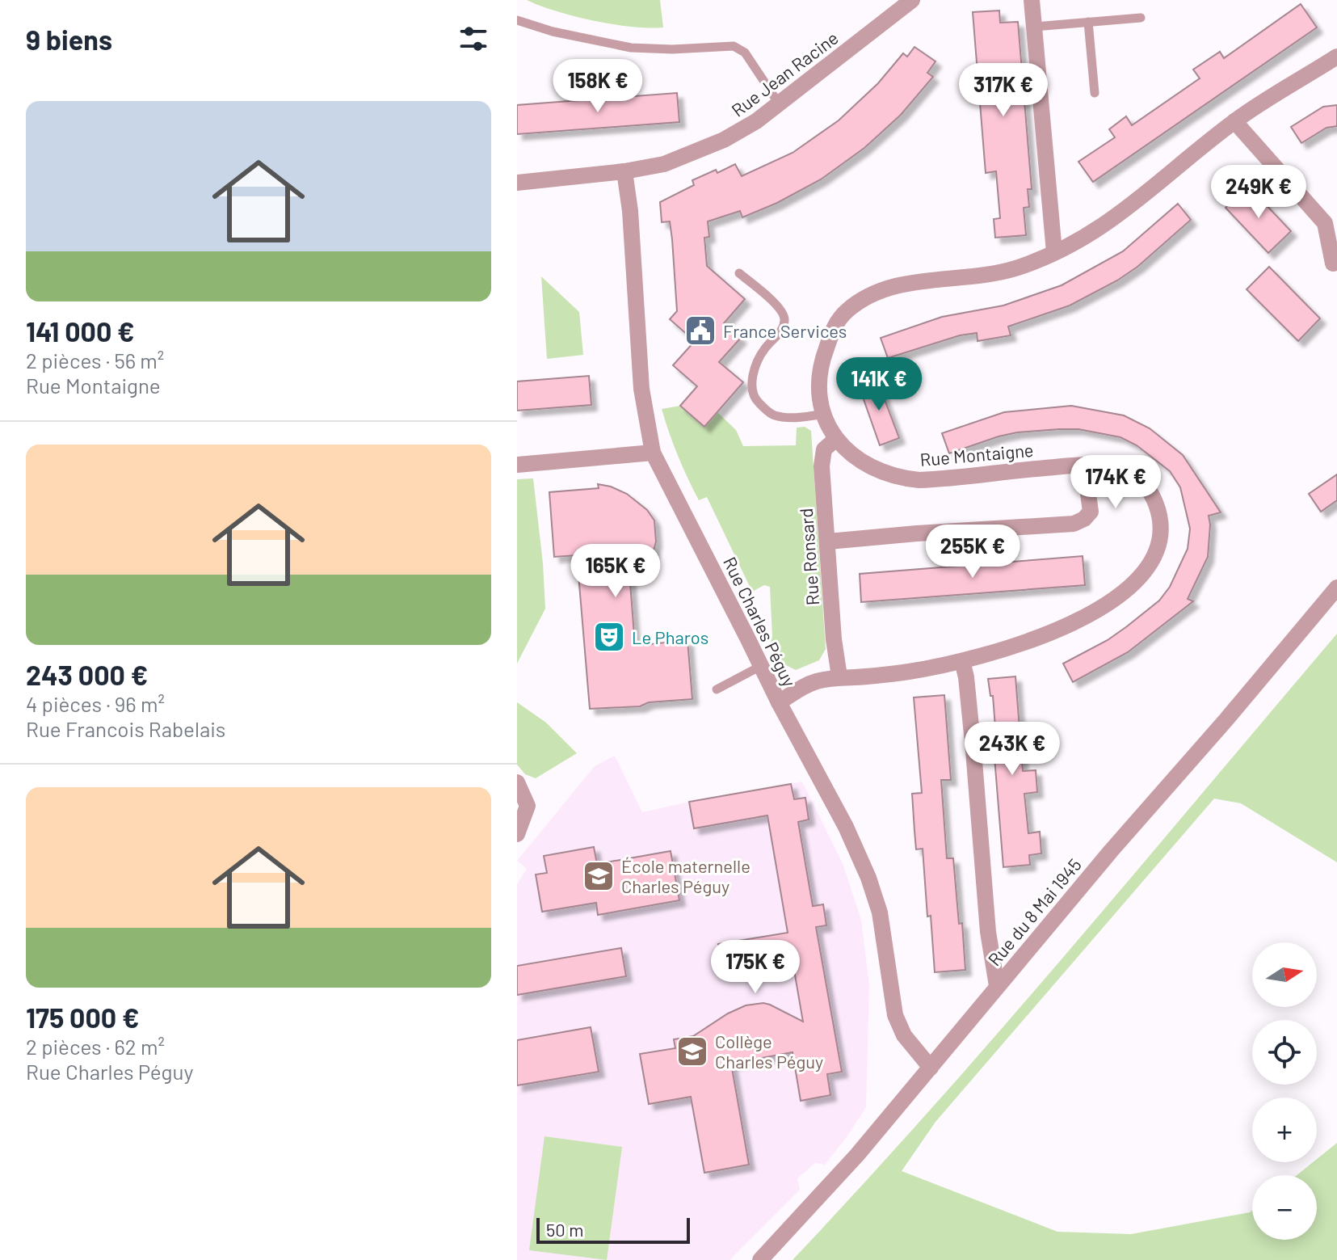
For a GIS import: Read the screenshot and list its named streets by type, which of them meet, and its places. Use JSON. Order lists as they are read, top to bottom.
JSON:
{
  "streets": {
    "street": [
      "Rue Jean Racine",
      "Rue Montaigne",
      "Rue Ronsard",
      "Rue Charles Péguy",
      "Rue du 8 Mai 1945"
    ]
  },
  "crossings": [
    ["Rue Jean Racine", "Rue Charles Péguy"],
    ["Rue Montaigne", "Rue Ronsard"],
    ["Rue Montaigne", "Rue Charles Péguy"],
    ["Rue Charles Péguy", "Rue du 8 Mai 1945"]
  ],
  "places": {
    "public building": ["France Services"],
    "theatre": ["Le Pharos"],
    "school or university": ["École maternelle Charles Péguy", "Collège Charles Péguy"]
  },
  "scale_bar": "50 m",
  "north": "right",
  "page": {
    "heading": "9 biens",
    "price": [
      "158K €",
      "317K €",
      "249K €",
      "141K €",
      "174K €",
      "255K €",
      "165K €",
      "243K €",
      "175K €"
    ],
    "list": [
      {
        "name": "141 000 €",
        "note": "2 pièces · 56 m² · Rue Montaigne"
      },
      {
        "name": "243 000 €",
        "note": "4 pièces · 96 m² · Rue Francois Rabelais"
      },
      {
        "name": "175 000 €",
        "note": "2 pièces · 62 m² · Rue Charles Péguy"
      }
    ],
    "map_buttons": ["+", "−"],
    "scale": "50 m"
  }
}
